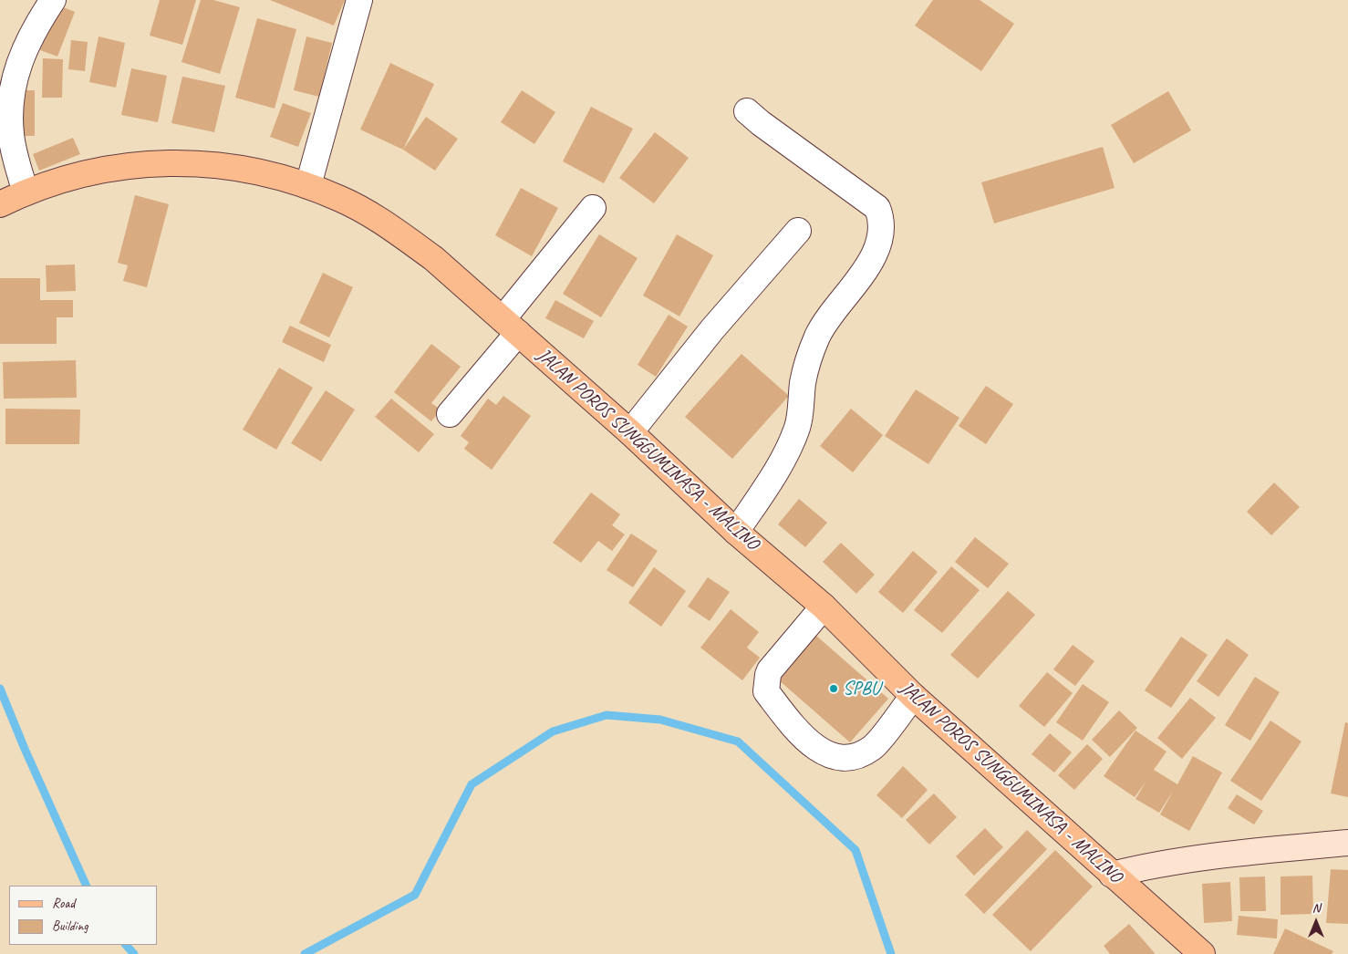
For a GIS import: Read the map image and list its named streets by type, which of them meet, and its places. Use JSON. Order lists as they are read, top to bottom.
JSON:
{
  "streets": {
    "main road": ["JALAN POROS SUNGGUMINASA - MALINO"]
  },
  "places": ["SPBU"],
  "legend": ["Road", "Building"],
  "north": "top"
}
